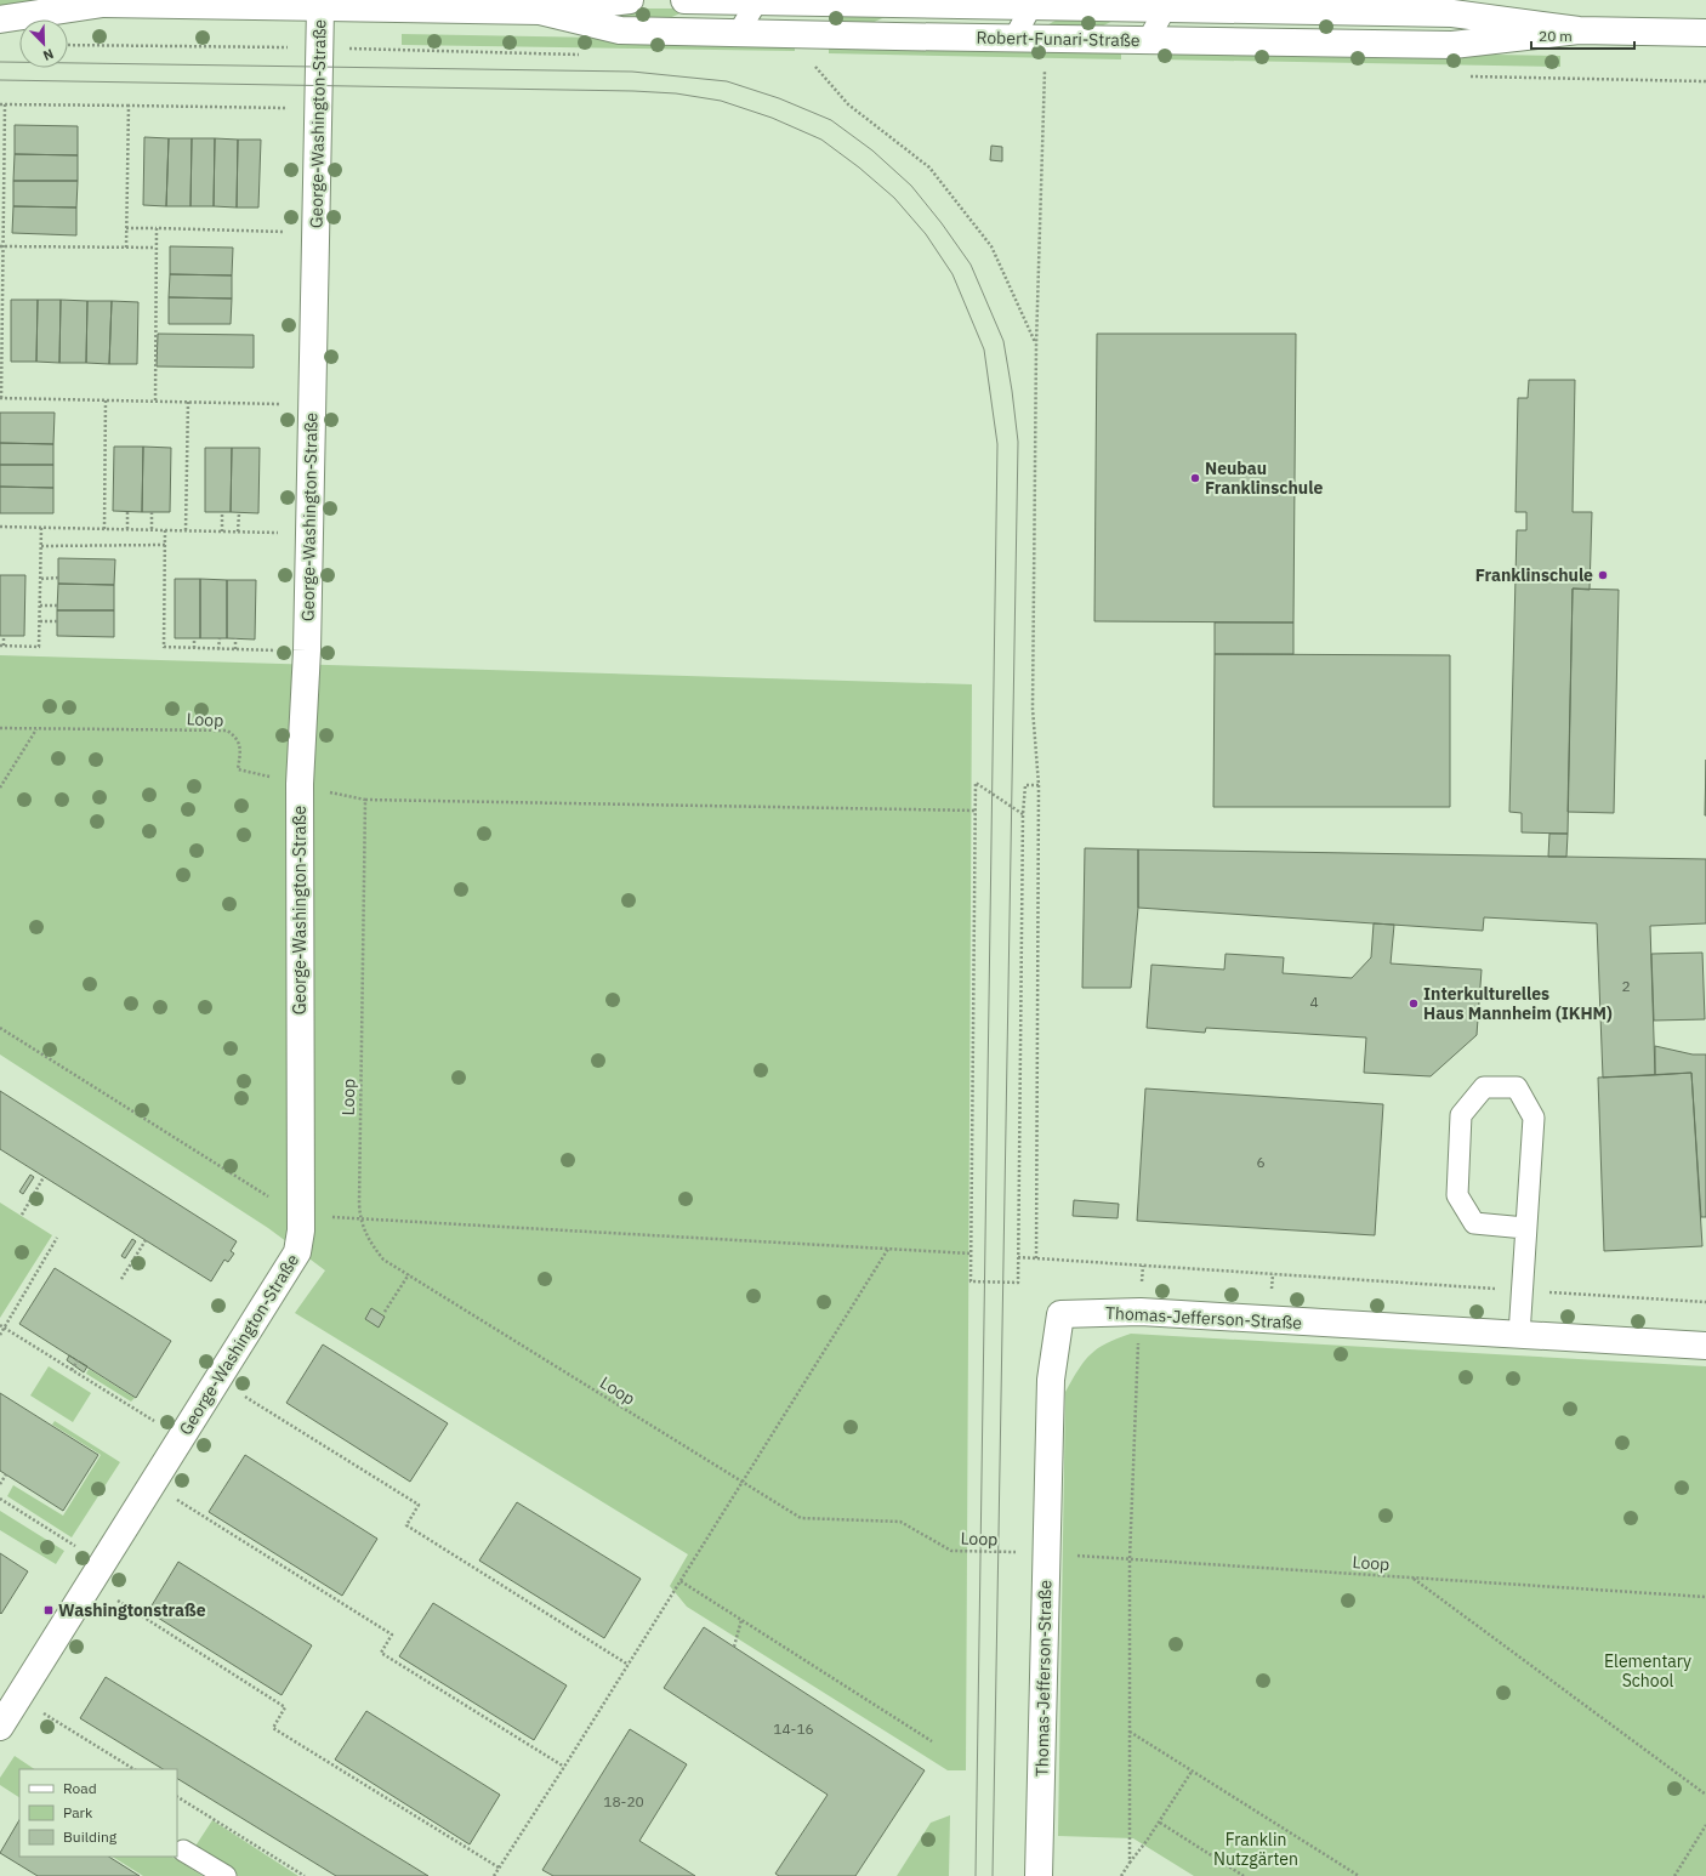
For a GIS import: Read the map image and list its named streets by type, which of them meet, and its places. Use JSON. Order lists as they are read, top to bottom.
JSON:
{
  "streets": {
    "street": ["Robert-Funari-Straße", "George-Washington-Straße", "Thomas-Jefferson-Straße"],
    "path": ["Loop"]
  },
  "crossings": [
    ["Robert-Funari-Straße", "George-Washington-Straße"],
    ["George-Washington-Straße", "Loop"],
    ["Loop", "Thomas-Jefferson-Straße"]
  ],
  "parks": ["Elementary School", "Franklin Nutzgärten"],
  "places": {
    "other": ["Neubau Franklinschule", "Franklinschule", "Interkulturelles Haus Mannheim (IKHM)"],
    "transit": ["Washingtonstraße"]
  },
  "house_numbers": [
    "2",
    "4",
    "6",
    "14-16",
    "18-20"
  ],
  "legend": ["Road", "Park", "Building"],
  "scale_bar": "20 m",
  "north": "bottom right"
}
